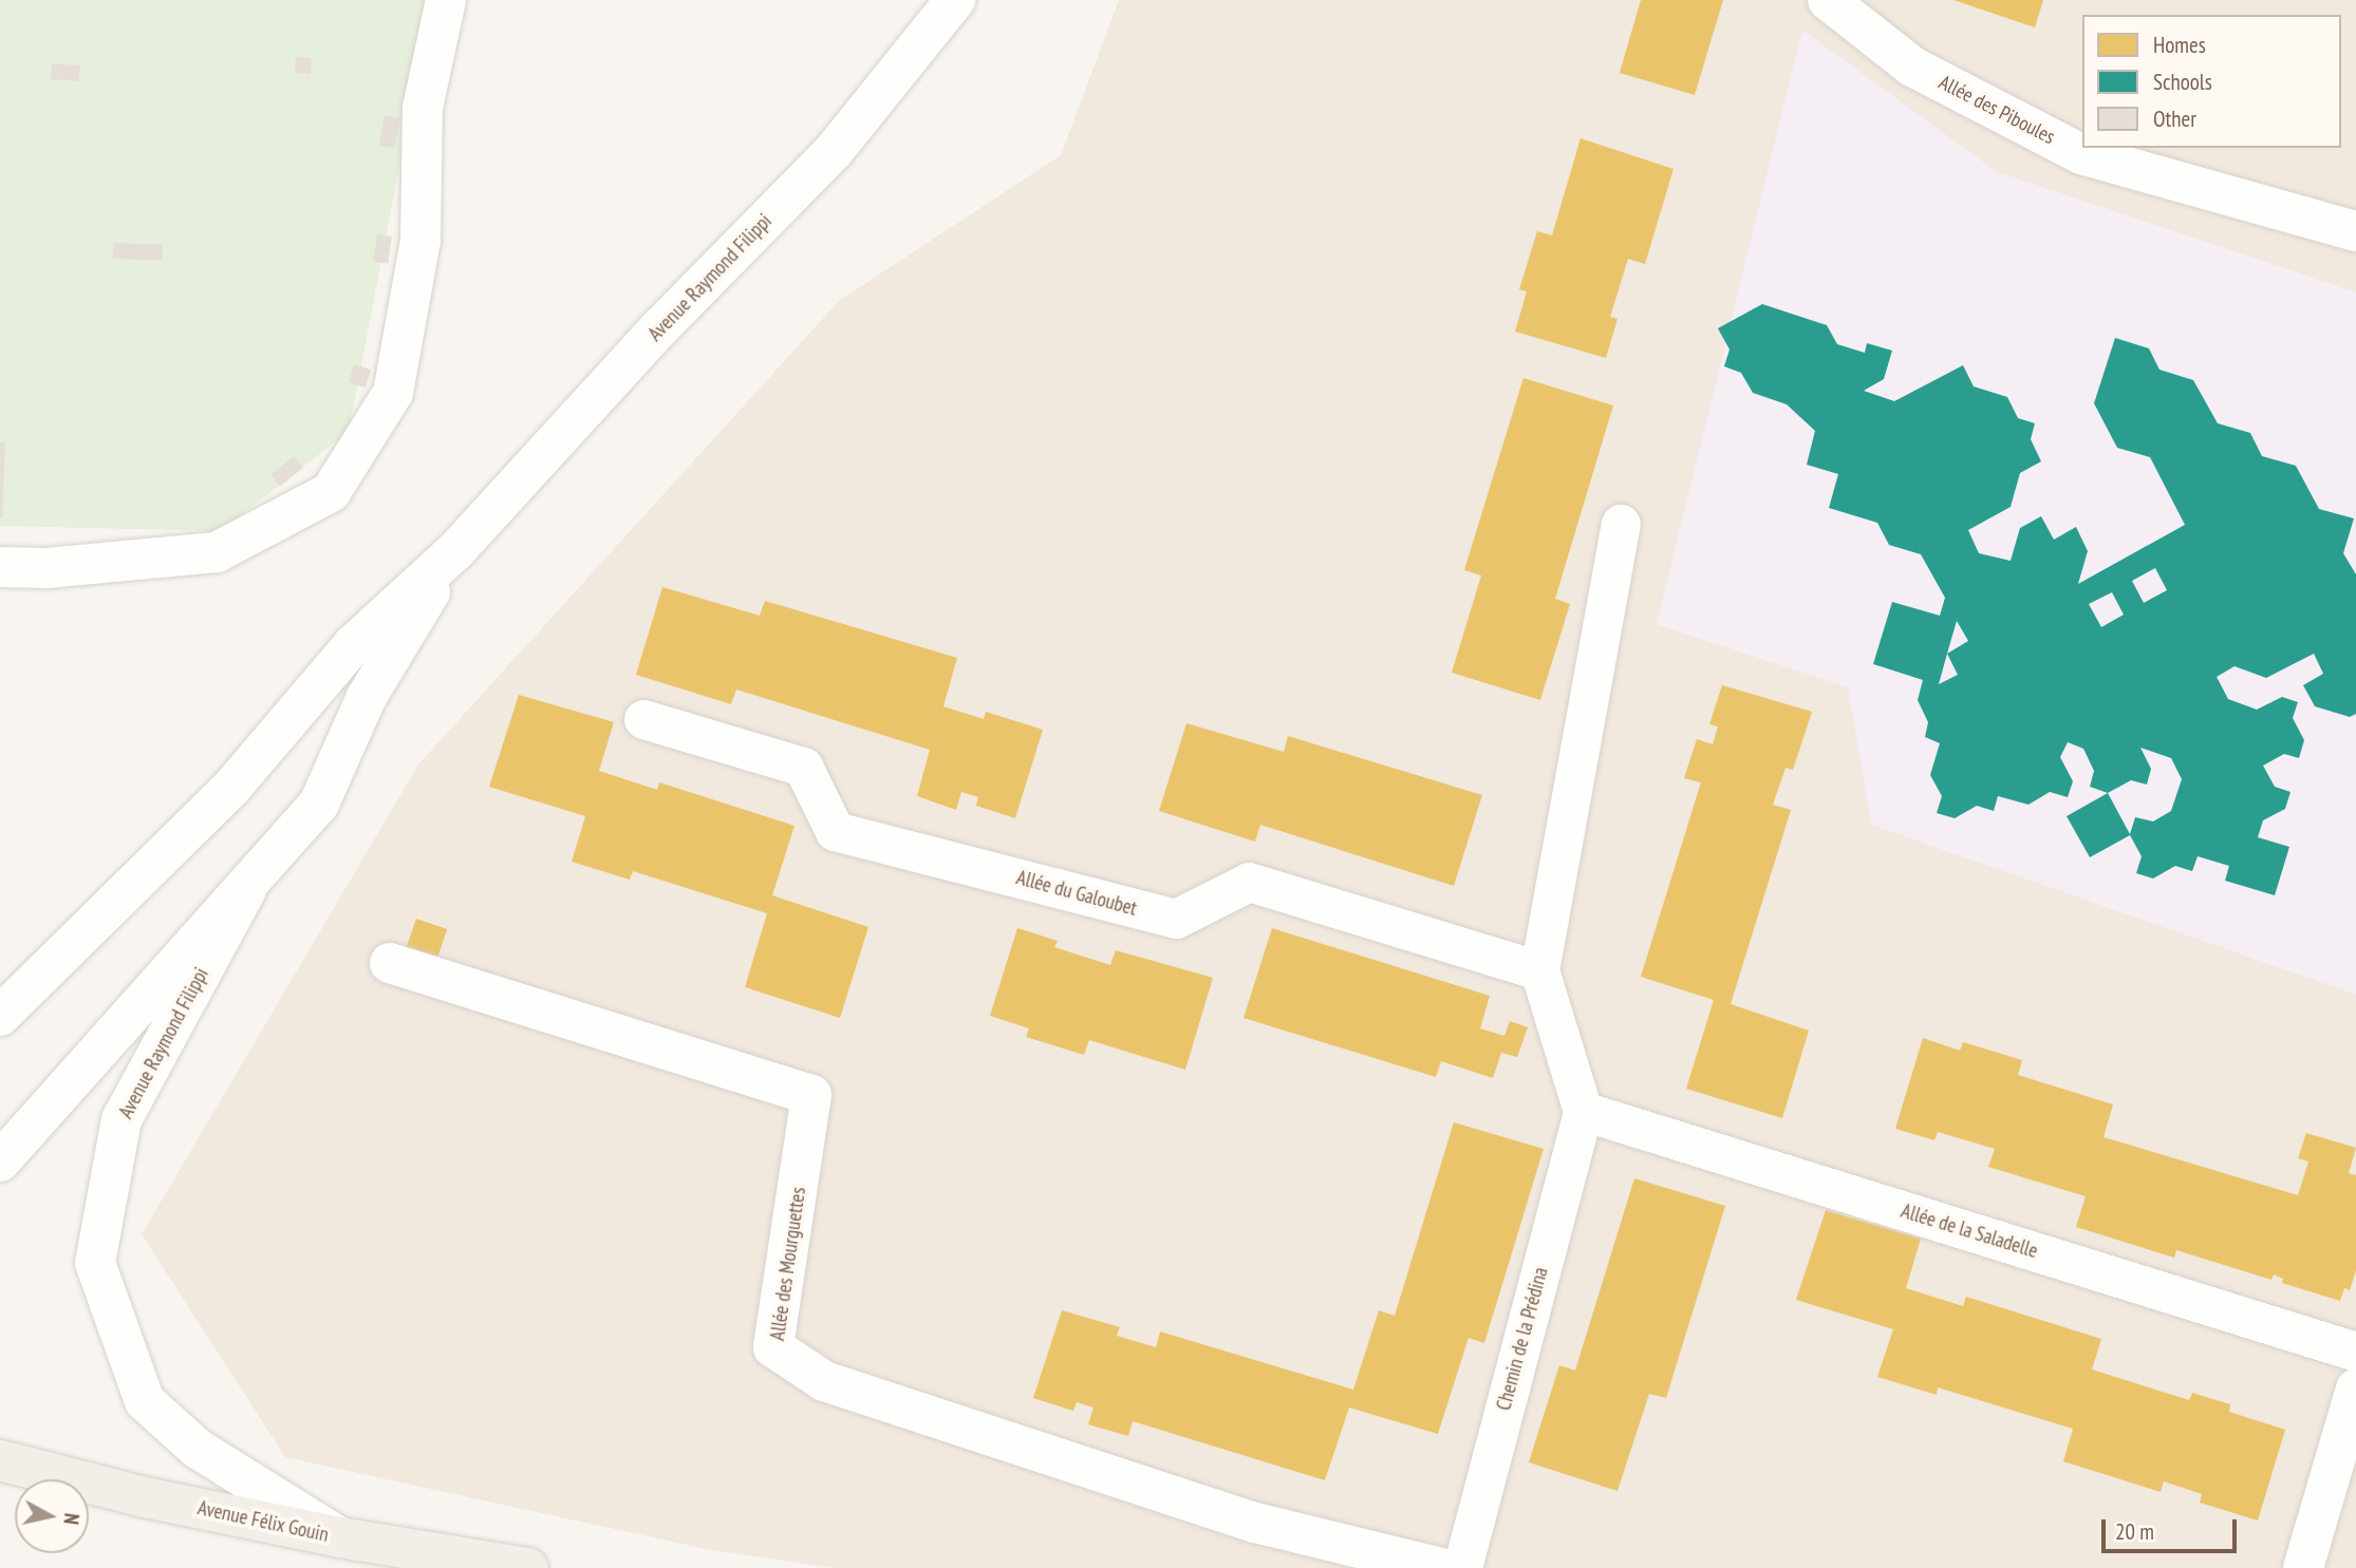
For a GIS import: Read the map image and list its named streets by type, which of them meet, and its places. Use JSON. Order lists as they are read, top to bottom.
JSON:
{
  "streets": {
    "main road": ["Avenue Félix Gouin"],
    "street": [
      "Allée des Piboules",
      "Avenue Raymond Filippi",
      "Allée du Galoubet",
      "Allée de la Saladelle",
      "Allée des Mourguettes",
      "Chemin de la Prédina"
    ]
  },
  "crossings": [
    ["Avenue Raymond Filippi", "Avenue Félix Gouin"],
    ["Allée de la Saladelle", "Chemin de la Prédina"]
  ],
  "legend": ["Homes", "Schools", "Other"],
  "scale_bar": "20 m",
  "north": "right"
}
